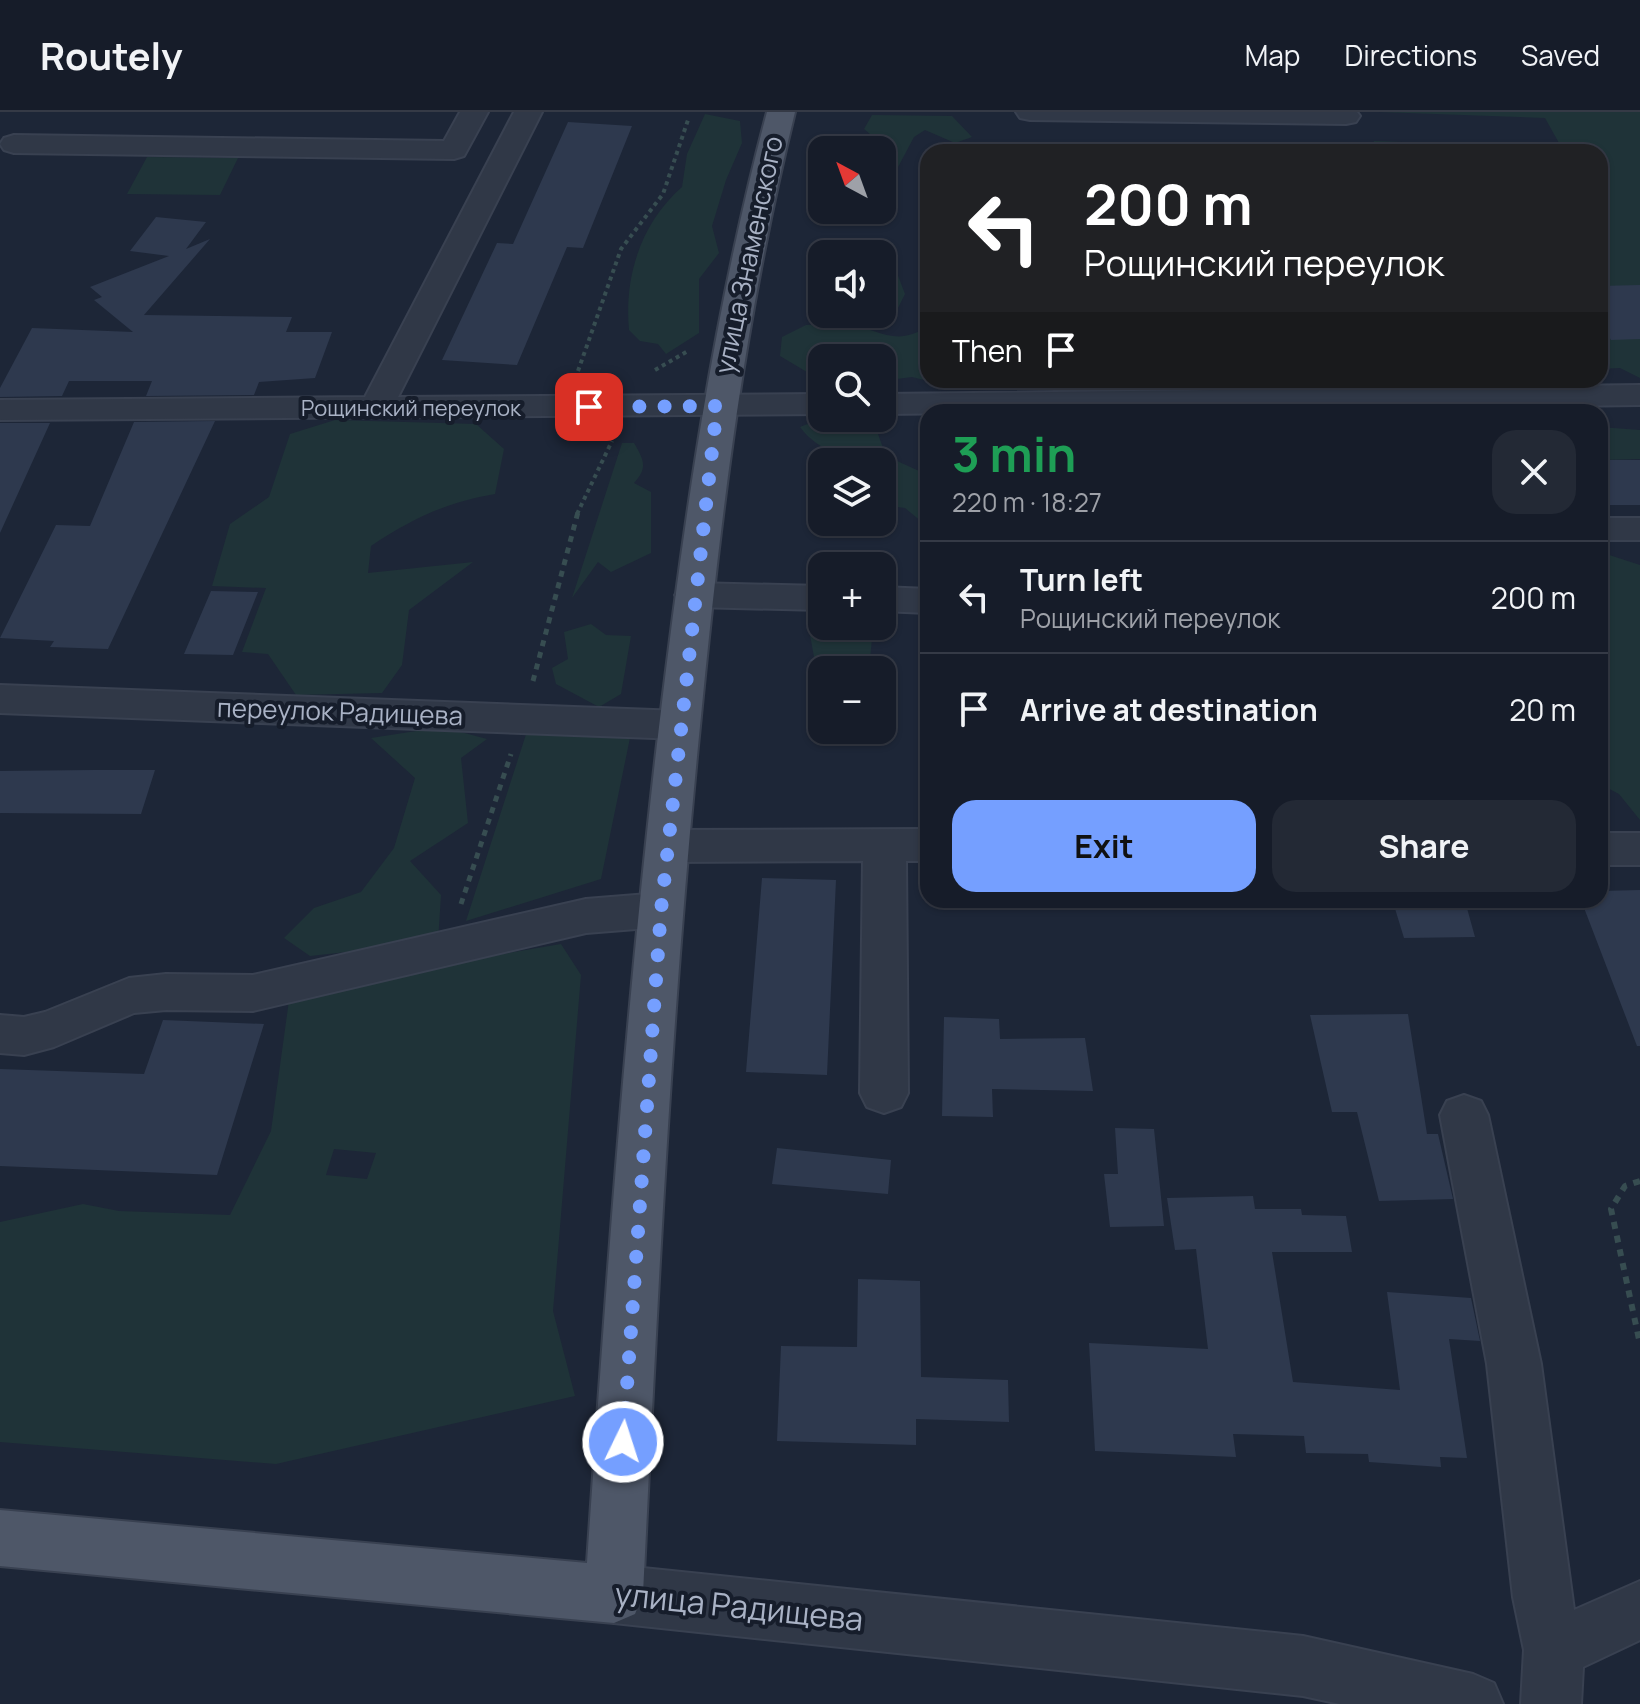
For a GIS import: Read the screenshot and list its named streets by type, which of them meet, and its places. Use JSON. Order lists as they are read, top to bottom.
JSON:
{
  "streets": {
    "main road": ["улица Знаменского", "улица Радищева"],
    "street": ["Рощинский переулок", "переулок Радищева"]
  },
  "crossings": [
    ["улица Знаменского", "Рощинский переулок"],
    ["улица Знаменского", "переулок Радищева"],
    ["улица Знаменского", "улица Радищева"]
  ],
  "north": "top left",
  "page": {
    "header": "Routely",
    "nav": ["Map", "Directions", "Saved"],
    "map_buttons": ["+", "−"],
    "turn": ["200 m", "Рощинский переулок"],
    "then": "Then",
    "heading": ["3 min", "220 m · 18:27"],
    "list": [
      {
        "name": "Turn left",
        "note": "Рощинский переулок",
        "value": "200 m"
      },
      {
        "name": "Arrive at destination",
        "value": "20 m"
      }
    ],
    "buttons": ["Exit", "Share"]
  }
}
